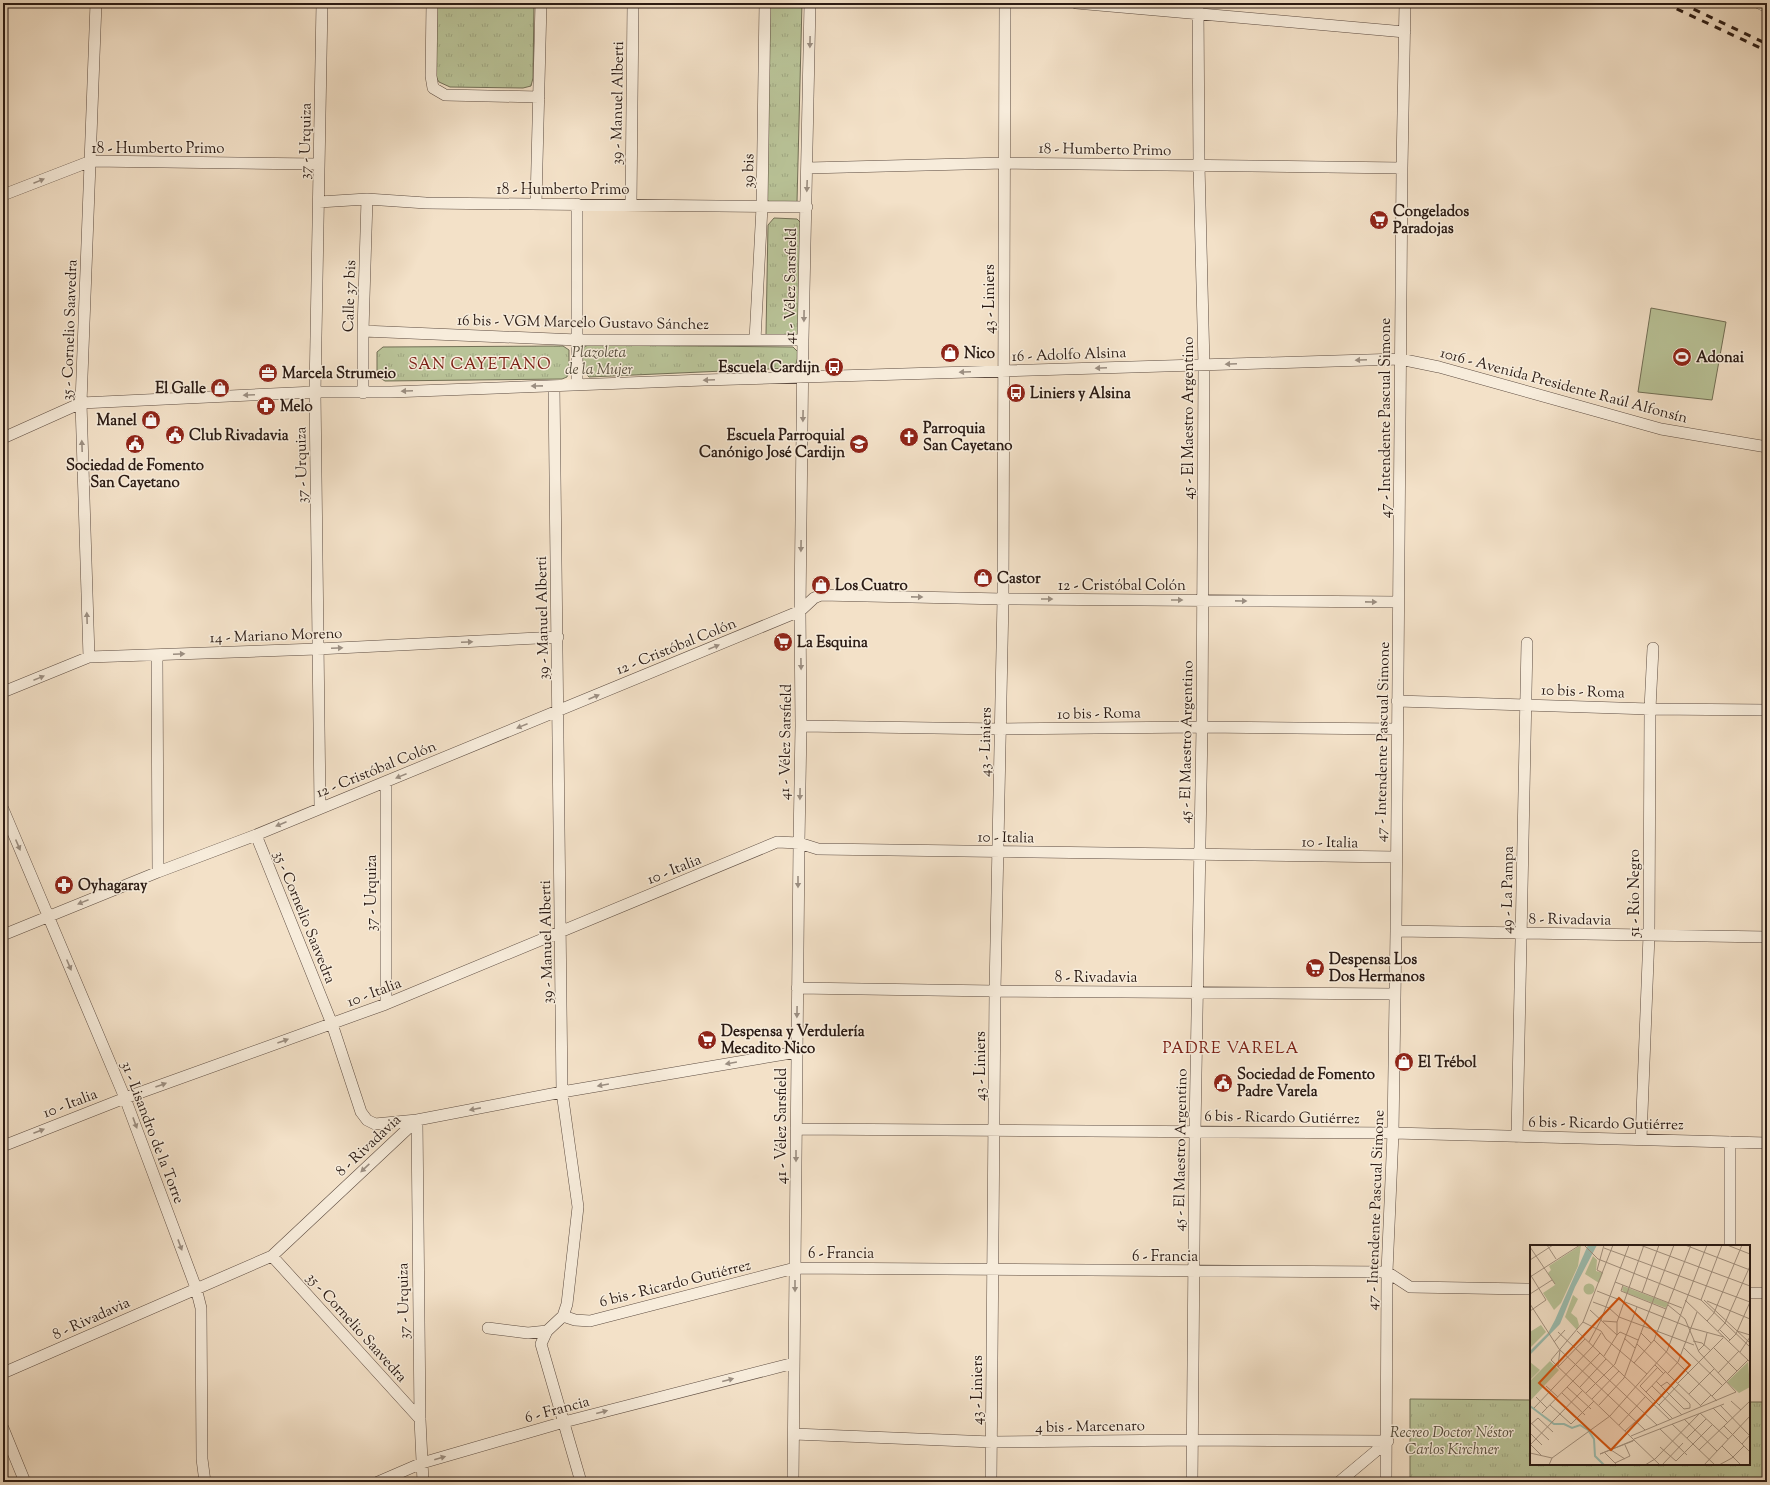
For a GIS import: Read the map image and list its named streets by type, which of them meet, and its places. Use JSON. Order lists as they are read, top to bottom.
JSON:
{
  "streets": {
    "street": [
      "39 - Manuel Alberti",
      "37 - Urquiza",
      "18 - Humberto Primo",
      "39 bis",
      "41 - Vélez Sarsfield",
      "Calle 37 bis",
      "43 - Liniers",
      "16 bis - VGM Marcelo Gustavo Sánchez",
      "35 - Cornelio Saavedra",
      "16 - Adolfo Alsina",
      "1016 - Avenida Presidente Raúl Alfonsín",
      "45 - El Maestro Argentino",
      "47 - Intendente Pascual Simone",
      "12 - Cristóbal Colón",
      "14 - Mariano Moreno",
      "10 bis - Roma",
      "10 - Italia",
      "49 - La Pampa",
      "51 - Río Negro",
      "8 - Rivadavia",
      "6 bis - Ricardo Gutiérrez",
      "31 - Lisandro de la Torre",
      "6 - Francia",
      "4 bis - Marcenaro"
    ]
  },
  "crossings": [
    ["39 - Manuel Alberti", "18 - Humberto Primo"],
    ["39 - Manuel Alberti", "16 - Adolfo Alsina"],
    ["39 - Manuel Alberti", "12 - Cristóbal Colón"],
    ["39 - Manuel Alberti", "14 - Mariano Moreno"],
    ["39 - Manuel Alberti", "10 - Italia"],
    ["39 - Manuel Alberti", "8 - Rivadavia"],
    ["39 - Manuel Alberti", "6 bis - Ricardo Gutiérrez"],
    ["37 - Urquiza", "18 - Humberto Primo"],
    ["37 - Urquiza", "35 - Cornelio Saavedra"],
    ["37 - Urquiza", "16 - Adolfo Alsina"],
    ["37 - Urquiza", "12 - Cristóbal Colón"],
    ["37 - Urquiza", "14 - Mariano Moreno"],
    ["37 - Urquiza", "10 - Italia"],
    ["37 - Urquiza", "8 - Rivadavia"],
    ["37 - Urquiza", "6 - Francia"],
    ["18 - Humberto Primo", "39 bis"],
    ["18 - Humberto Primo", "41 - Vélez Sarsfield"],
    ["18 - Humberto Primo", "Calle 37 bis"],
    ["18 - Humberto Primo", "43 - Liniers"],
    ["18 - Humberto Primo", "35 - Cornelio Saavedra"],
    ["18 - Humberto Primo", "45 - El Maestro Argentino"],
    ["18 - Humberto Primo", "47 - Intendente Pascual Simone"],
    ["39 bis", "16 bis - VGM Marcelo Gustavo Sánchez"],
    ["41 - Vélez Sarsfield", "16 bis - VGM Marcelo Gustavo Sánchez"],
    ["41 - Vélez Sarsfield", "16 - Adolfo Alsina"],
    ["41 - Vélez Sarsfield", "12 - Cristóbal Colón"],
    ["41 - Vélez Sarsfield", "10 bis - Roma"],
    ["41 - Vélez Sarsfield", "10 - Italia"],
    ["41 - Vélez Sarsfield", "8 - Rivadavia"],
    ["41 - Vélez Sarsfield", "6 bis - Ricardo Gutiérrez"],
    ["41 - Vélez Sarsfield", "6 - Francia"],
    ["41 - Vélez Sarsfield", "4 bis - Marcenaro"],
    ["Calle 37 bis", "16 bis - VGM Marcelo Gustavo Sánchez"],
    ["Calle 37 bis", "16 - Adolfo Alsina"],
    ["43 - Liniers", "16 - Adolfo Alsina"],
    ["43 - Liniers", "12 - Cristóbal Colón"],
    ["43 - Liniers", "10 bis - Roma"],
    ["43 - Liniers", "10 - Italia"],
    ["43 - Liniers", "8 - Rivadavia"],
    ["43 - Liniers", "6 bis - Ricardo Gutiérrez"],
    ["43 - Liniers", "6 - Francia"],
    ["43 - Liniers", "4 bis - Marcenaro"],
    ["35 - Cornelio Saavedra", "16 - Adolfo Alsina"],
    ["35 - Cornelio Saavedra", "12 - Cristóbal Colón"],
    ["35 - Cornelio Saavedra", "14 - Mariano Moreno"],
    ["35 - Cornelio Saavedra", "10 - Italia"],
    ["35 - Cornelio Saavedra", "8 - Rivadavia"],
    ["16 - Adolfo Alsina", "1016 - Avenida Presidente Raúl Alfonsín"],
    ["16 - Adolfo Alsina", "45 - El Maestro Argentino"],
    ["16 - Adolfo Alsina", "47 - Intendente Pascual Simone"],
    ["1016 - Avenida Presidente Raúl Alfonsín", "47 - Intendente Pascual Simone"],
    ["45 - El Maestro Argentino", "12 - Cristóbal Colón"],
    ["45 - El Maestro Argentino", "10 bis - Roma"],
    ["45 - El Maestro Argentino", "10 - Italia"],
    ["45 - El Maestro Argentino", "8 - Rivadavia"],
    ["45 - El Maestro Argentino", "6 bis - Ricardo Gutiérrez"],
    ["45 - El Maestro Argentino", "6 - Francia"],
    ["45 - El Maestro Argentino", "4 bis - Marcenaro"],
    ["47 - Intendente Pascual Simone", "12 - Cristóbal Colón"],
    ["47 - Intendente Pascual Simone", "10 bis - Roma"],
    ["47 - Intendente Pascual Simone", "10 - Italia"],
    ["47 - Intendente Pascual Simone", "8 - Rivadavia"],
    ["47 - Intendente Pascual Simone", "6 bis - Ricardo Gutiérrez"],
    ["47 - Intendente Pascual Simone", "6 - Francia"],
    ["47 - Intendente Pascual Simone", "4 bis - Marcenaro"],
    ["12 - Cristóbal Colón", "31 - Lisandro de la Torre"],
    ["10 bis - Roma", "49 - La Pampa"],
    ["10 bis - Roma", "51 - Río Negro"],
    ["10 - Italia", "31 - Lisandro de la Torre"],
    ["49 - La Pampa", "8 - Rivadavia"],
    ["49 - La Pampa", "6 bis - Ricardo Gutiérrez"],
    ["51 - Río Negro", "8 - Rivadavia"],
    ["51 - Río Negro", "6 bis - Ricardo Gutiérrez"],
    ["8 - Rivadavia", "31 - Lisandro de la Torre"],
    ["6 bis - Ricardo Gutiérrez", "6 - Francia"]
  ],
  "one_way": [
    "41 - Vélez Sarsfield",
    "16 - Adolfo Alsina",
    "14 - Mariano Moreno",
    "31 - Lisandro de la Torre",
    "6 - Francia"
  ],
  "districts": ["SAN CAYETANO", "PADRE VARELA"],
  "parks": ["Plazoleta de la Mujer", "Recreo Doctor Néstor Carlos Kirchner"],
  "places": {
    "supermarket": [
      "Congelados Paradojas",
      "La Esquina",
      "Despensa Los Dos Hermanos",
      "Despensa y Verdulería Mecadito Nico"
    ],
    "shop": [
      "Nico",
      "El Galle",
      "Manel",
      "Castor",
      "Los Cuatro",
      "El Trébol"
    ],
    "sports": ["Adonai"],
    "bus stop": ["Escuela Cardijn", "Liniers y Alsina"],
    "office": ["Marcela Strumeio"],
    "pharmacy": ["Melo", "Oyhagaray"],
    "public building": ["Club Rivadavia", "Sociedad de Fomento San Cayetano", "Sociedad de Fomento Padre Varela"],
    "church": ["Parroquia San Cayetano"],
    "school or university": ["Escuela Parroquial Canónigo José Cardijn"]
  }
}
